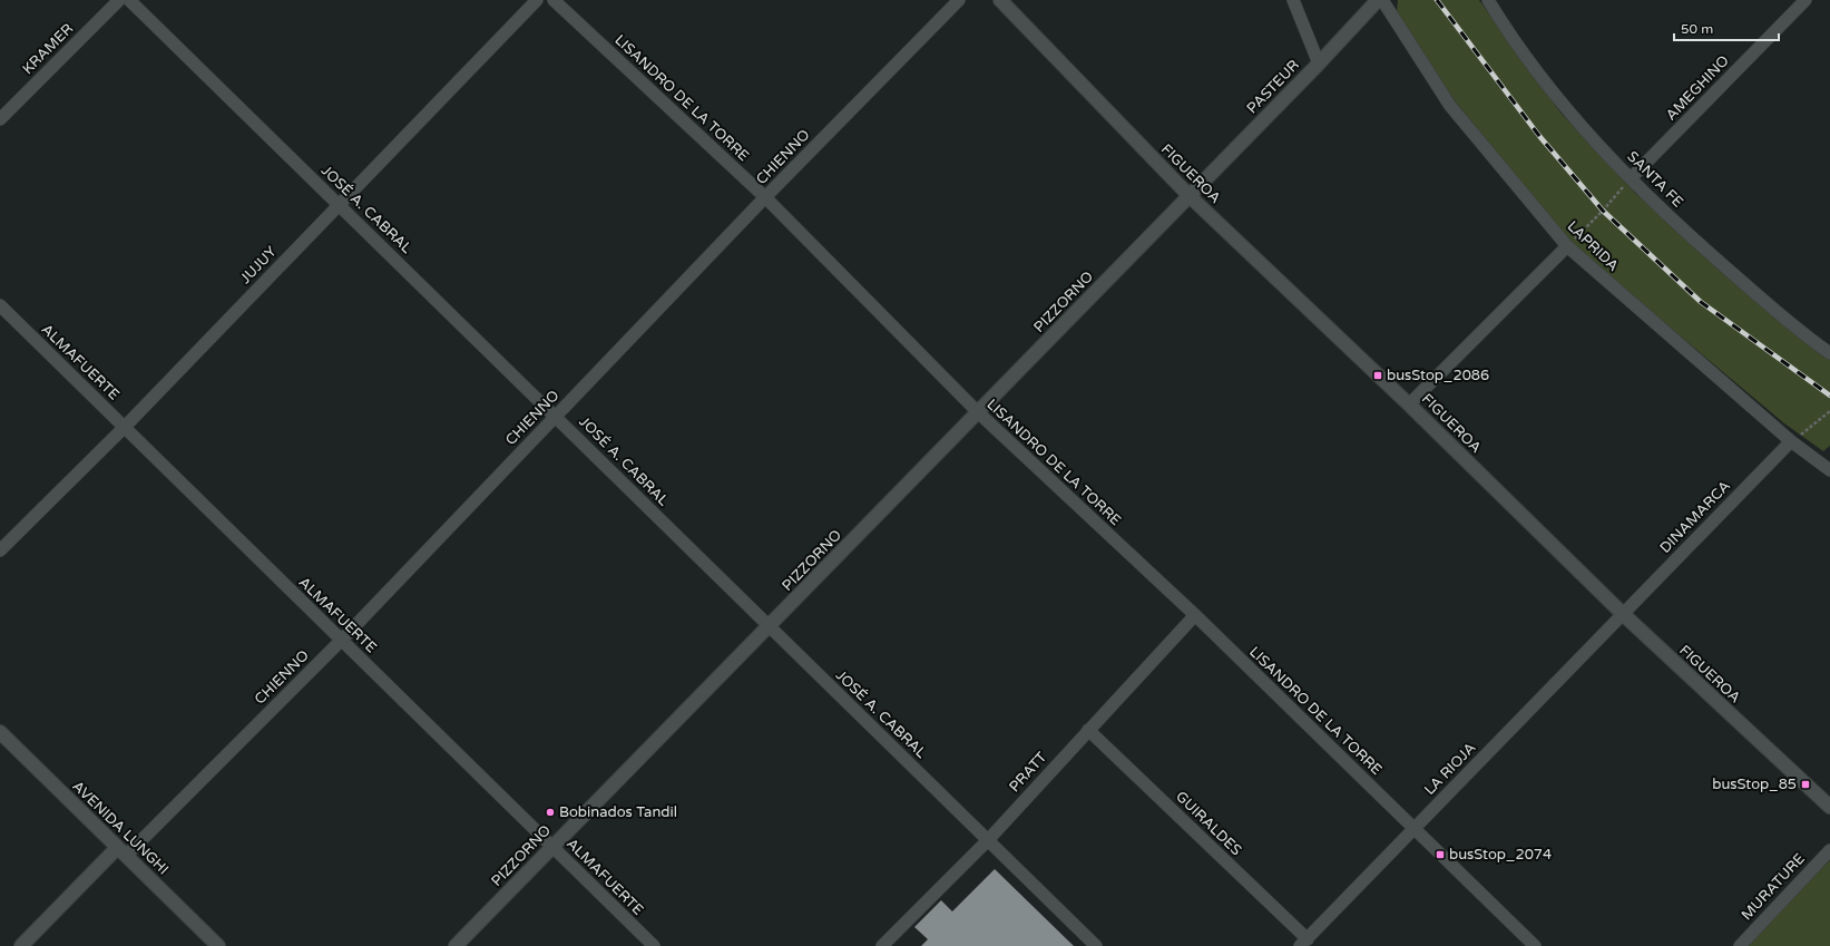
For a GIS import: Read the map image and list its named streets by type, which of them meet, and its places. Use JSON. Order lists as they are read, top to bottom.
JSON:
{
  "streets": {
    "street": [
      "KRAMER",
      "PASTEUR",
      "AMEGHINO",
      "LISANDRO DE LA TORRE",
      "CHIENNO",
      "FIGUEROA",
      "SANTA FE",
      "JOSÉ A. CABRAL",
      "LAPRIDA",
      "JUJUY",
      "PIZZORNO",
      "ALMAFUERTE",
      "DINAMARCA",
      "LA RIOJA",
      "PRATT",
      "GUIRALDES",
      "AVENIDA LUNGHI",
      "MURATURE"
    ]
  },
  "crossings": [
    ["PASTEUR", "FIGUEROA"],
    ["PASTEUR", "PIZZORNO"],
    ["AMEGHINO", "SANTA FE"],
    ["LISANDRO DE LA TORRE", "CHIENNO"],
    ["LISANDRO DE LA TORRE", "PIZZORNO"],
    ["LISANDRO DE LA TORRE", "LA RIOJA"],
    ["LISANDRO DE LA TORRE", "PRATT"],
    ["CHIENNO", "JOSÉ A. CABRAL"],
    ["CHIENNO", "ALMAFUERTE"],
    ["CHIENNO", "AVENIDA LUNGHI"],
    ["FIGUEROA", "PIZZORNO"],
    ["FIGUEROA", "DINAMARCA"],
    ["FIGUEROA", "LA RIOJA"],
    ["JOSÉ A. CABRAL", "JUJUY"],
    ["JOSÉ A. CABRAL", "PIZZORNO"],
    ["JOSÉ A. CABRAL", "PRATT"],
    ["LAPRIDA", "DINAMARCA"],
    ["JUJUY", "ALMAFUERTE"],
    ["PIZZORNO", "ALMAFUERTE"],
    ["DINAMARCA", "LA RIOJA"],
    ["LA RIOJA", "GUIRALDES"],
    ["PRATT", "GUIRALDES"]
  ],
  "places": {
    "transit": ["busStop_2086", "busStop_85", "busStop_2074"],
    "other": ["Bobinados Tandil"]
  },
  "scale_bar": "50 m"
}
